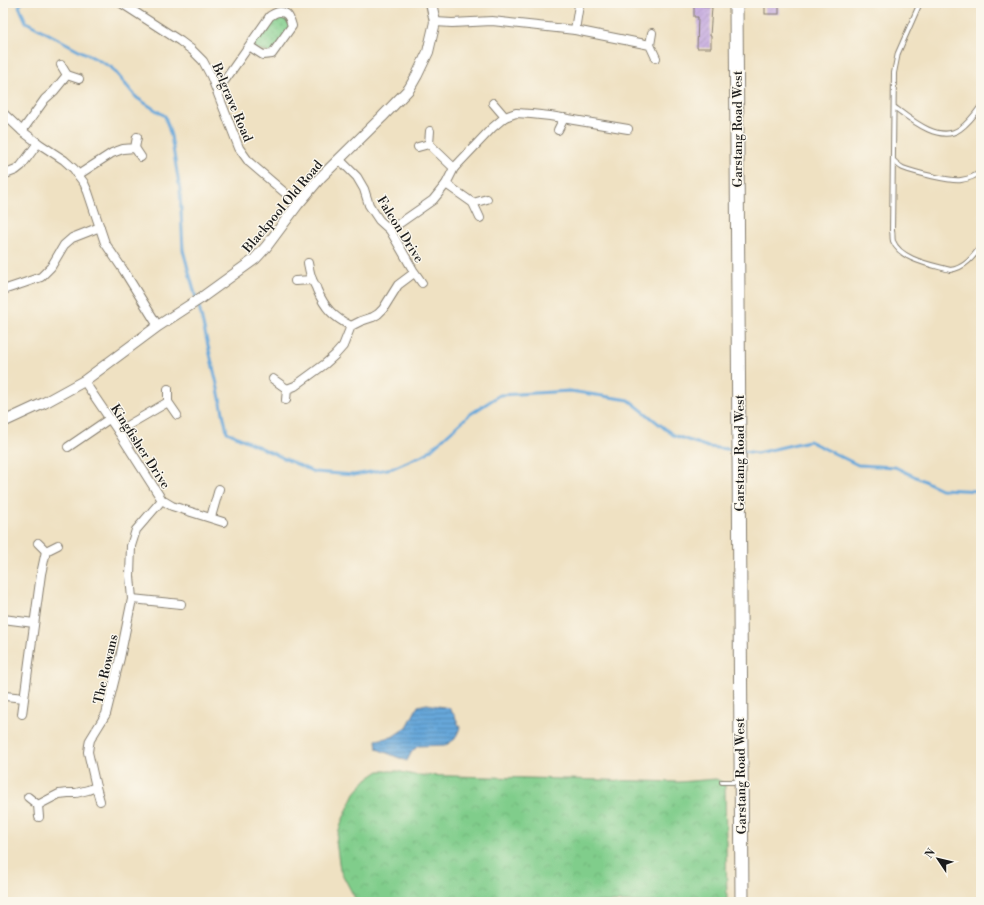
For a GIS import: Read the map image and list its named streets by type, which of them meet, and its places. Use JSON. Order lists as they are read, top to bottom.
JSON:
{
  "streets": {
    "main road": ["Garstang Road West"],
    "street": [
      "Belgrave Road",
      "Blackpool Old Road",
      "Falcon Drive",
      "Kingfisher Drive",
      "The Rowans"
    ]
  },
  "crossings": [
    ["Belgrave Road", "Blackpool Old Road"],
    ["Blackpool Old Road", "Falcon Drive"],
    ["Blackpool Old Road", "Kingfisher Drive"],
    ["Kingfisher Drive", "The Rowans"]
  ],
  "north": "top left"
}
